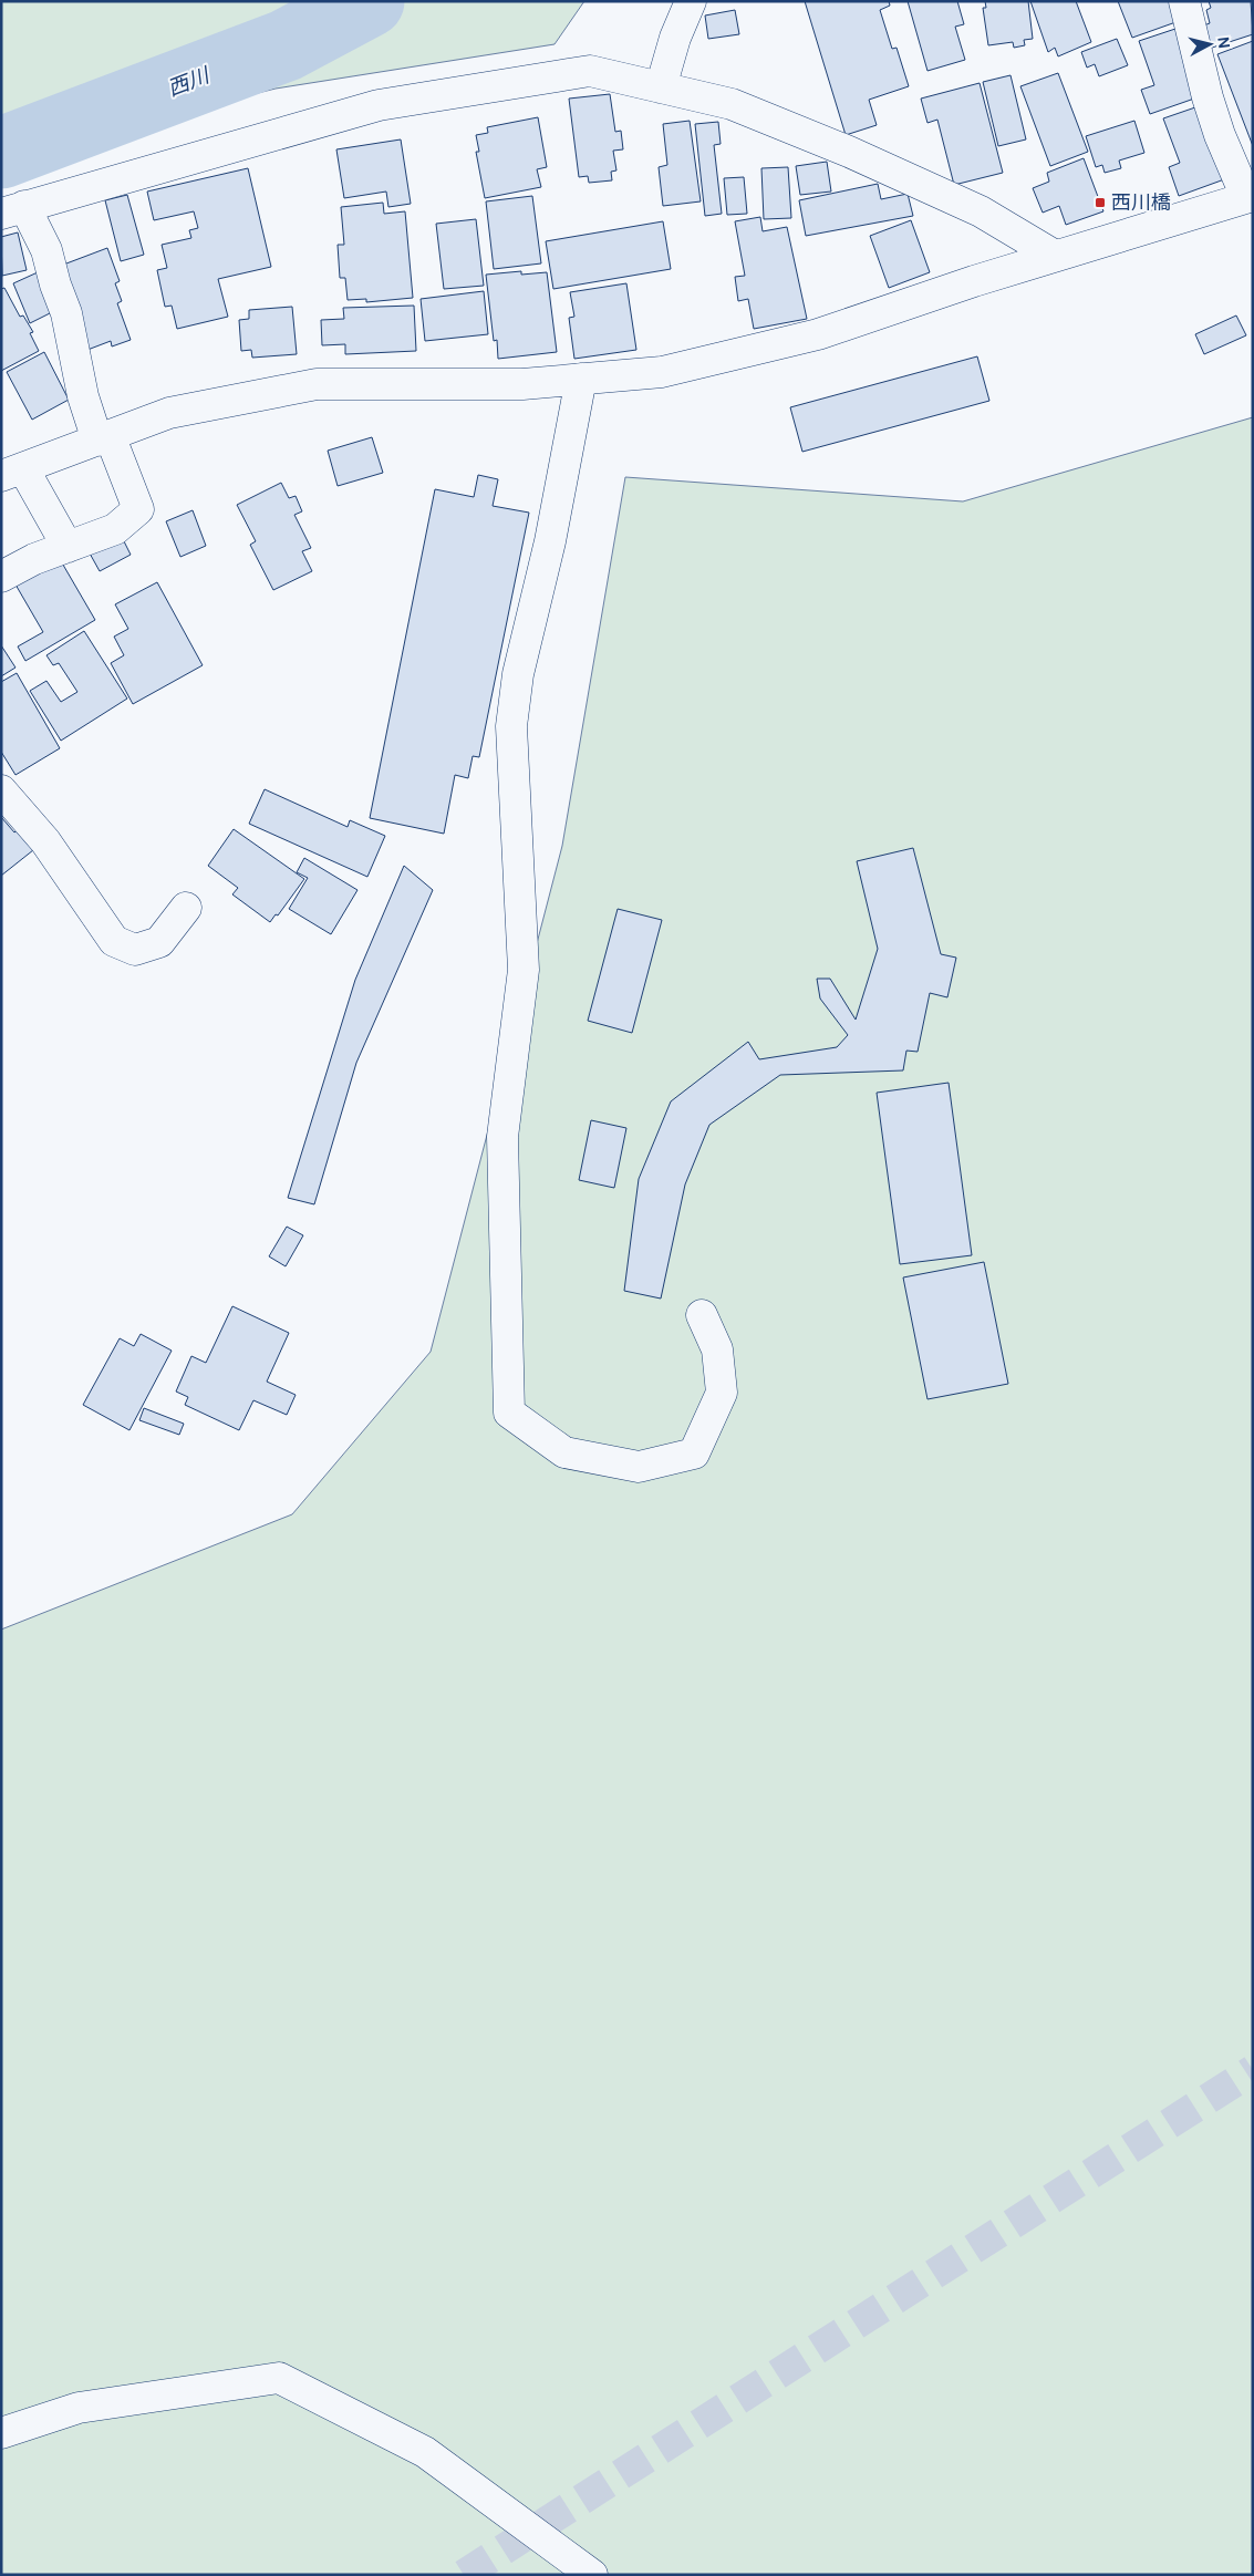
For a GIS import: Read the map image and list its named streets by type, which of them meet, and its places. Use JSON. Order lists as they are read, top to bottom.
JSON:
{
  "water": ["西川"],
  "places": {
    "transit": ["西川橋"]
  },
  "north": "right"
}
